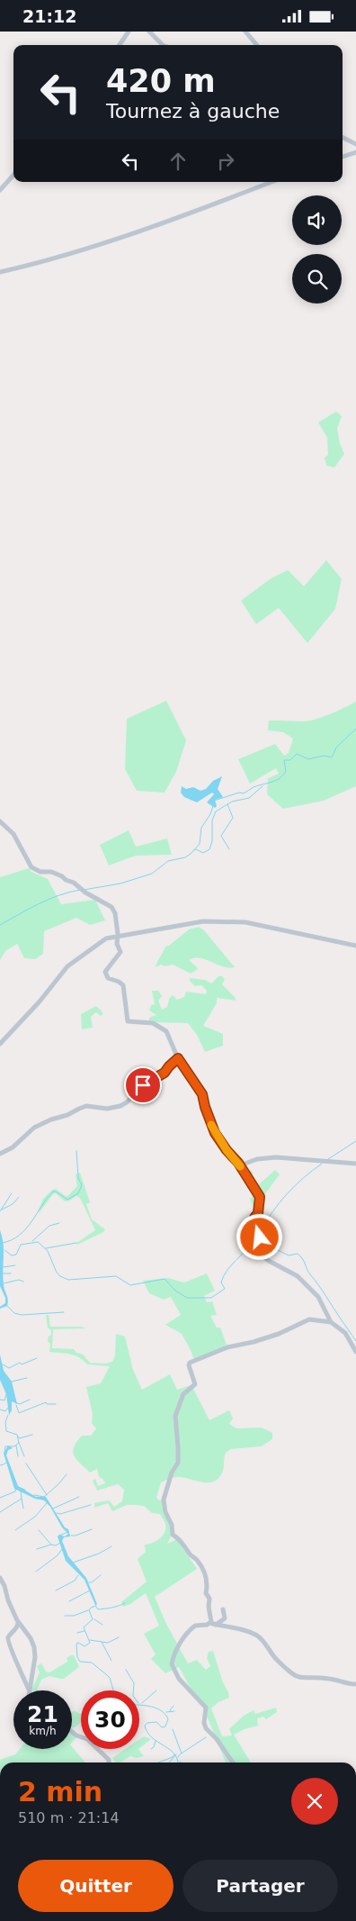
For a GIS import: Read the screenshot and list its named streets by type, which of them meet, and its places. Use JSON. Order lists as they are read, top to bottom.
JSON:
{
  "page": {
    "status": "21:12",
    "turn": ["420 m", "Tournez à gauche"],
    "speed": "21 km/h",
    "limit": "30",
    "heading": ["2 min", "510 m · 21:14"],
    "buttons": ["Quitter", "Partager"]
  }
}
